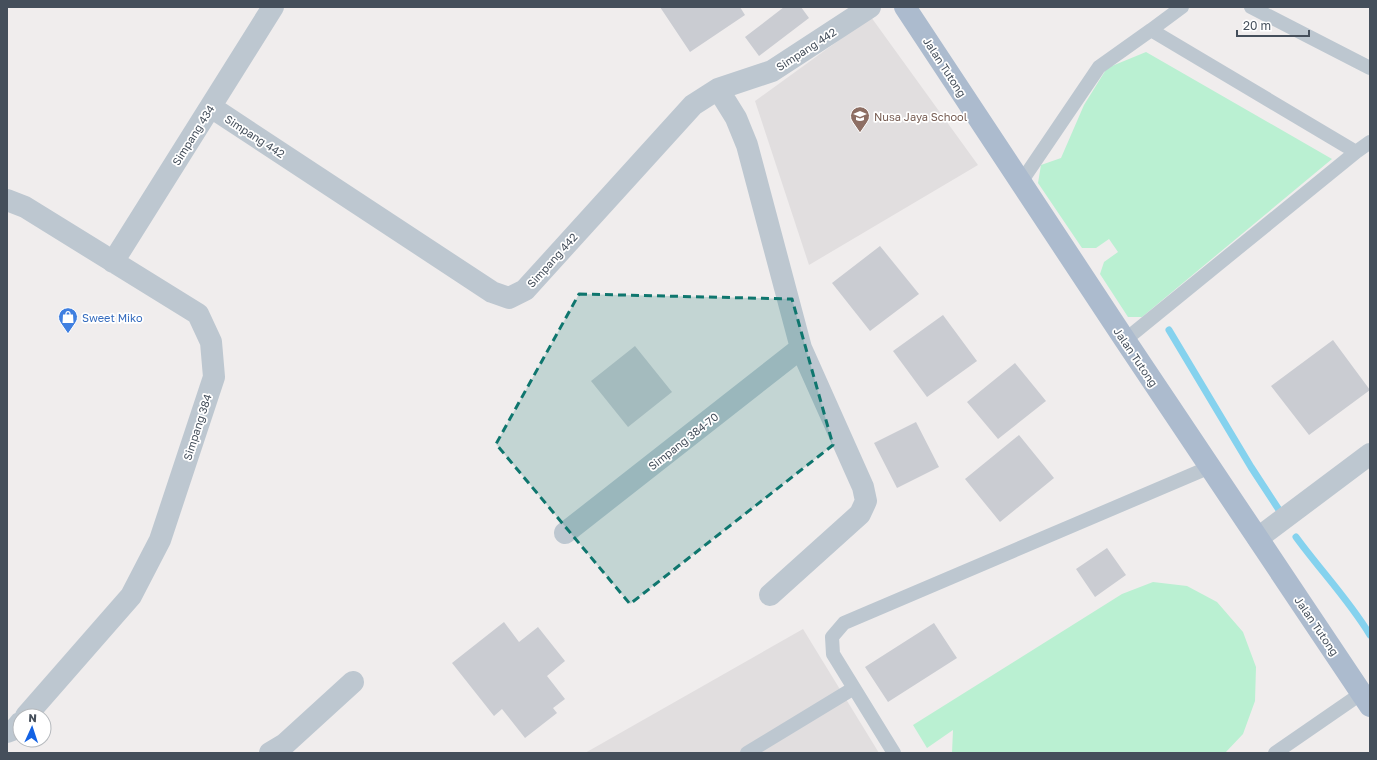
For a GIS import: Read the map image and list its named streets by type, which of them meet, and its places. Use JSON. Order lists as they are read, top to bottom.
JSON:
{
  "streets": {
    "main road": ["Jalan Tutong"],
    "street": [
      "Simpang 442",
      "Simpang 434",
      "Simpang 384",
      "Simpang 384-70"
    ]
  },
  "crossings": [
    ["Simpang 442", "Simpang 434"],
    ["Simpang 434", "Simpang 384"]
  ],
  "places": {
    "school or university": ["Nusa Jaya School"],
    "shop": ["Sweet Miko"]
  },
  "scale_bar": "20 m",
  "north": "top"
}
